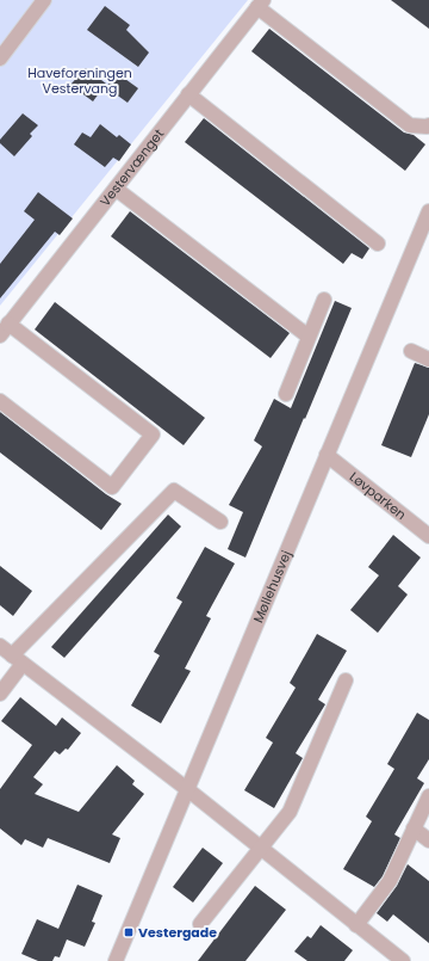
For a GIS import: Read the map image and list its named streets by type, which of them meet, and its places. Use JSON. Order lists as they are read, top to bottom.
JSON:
{
  "streets": {
    "street": ["Vestervænget", "Løvparken", "Møllehusvej"]
  },
  "crossings": [
    ["Løvparken", "Møllehusvej"]
  ],
  "parks": ["Haveforeningen Vestervang"],
  "places": {
    "transit": ["Vestergade"]
  }
}
